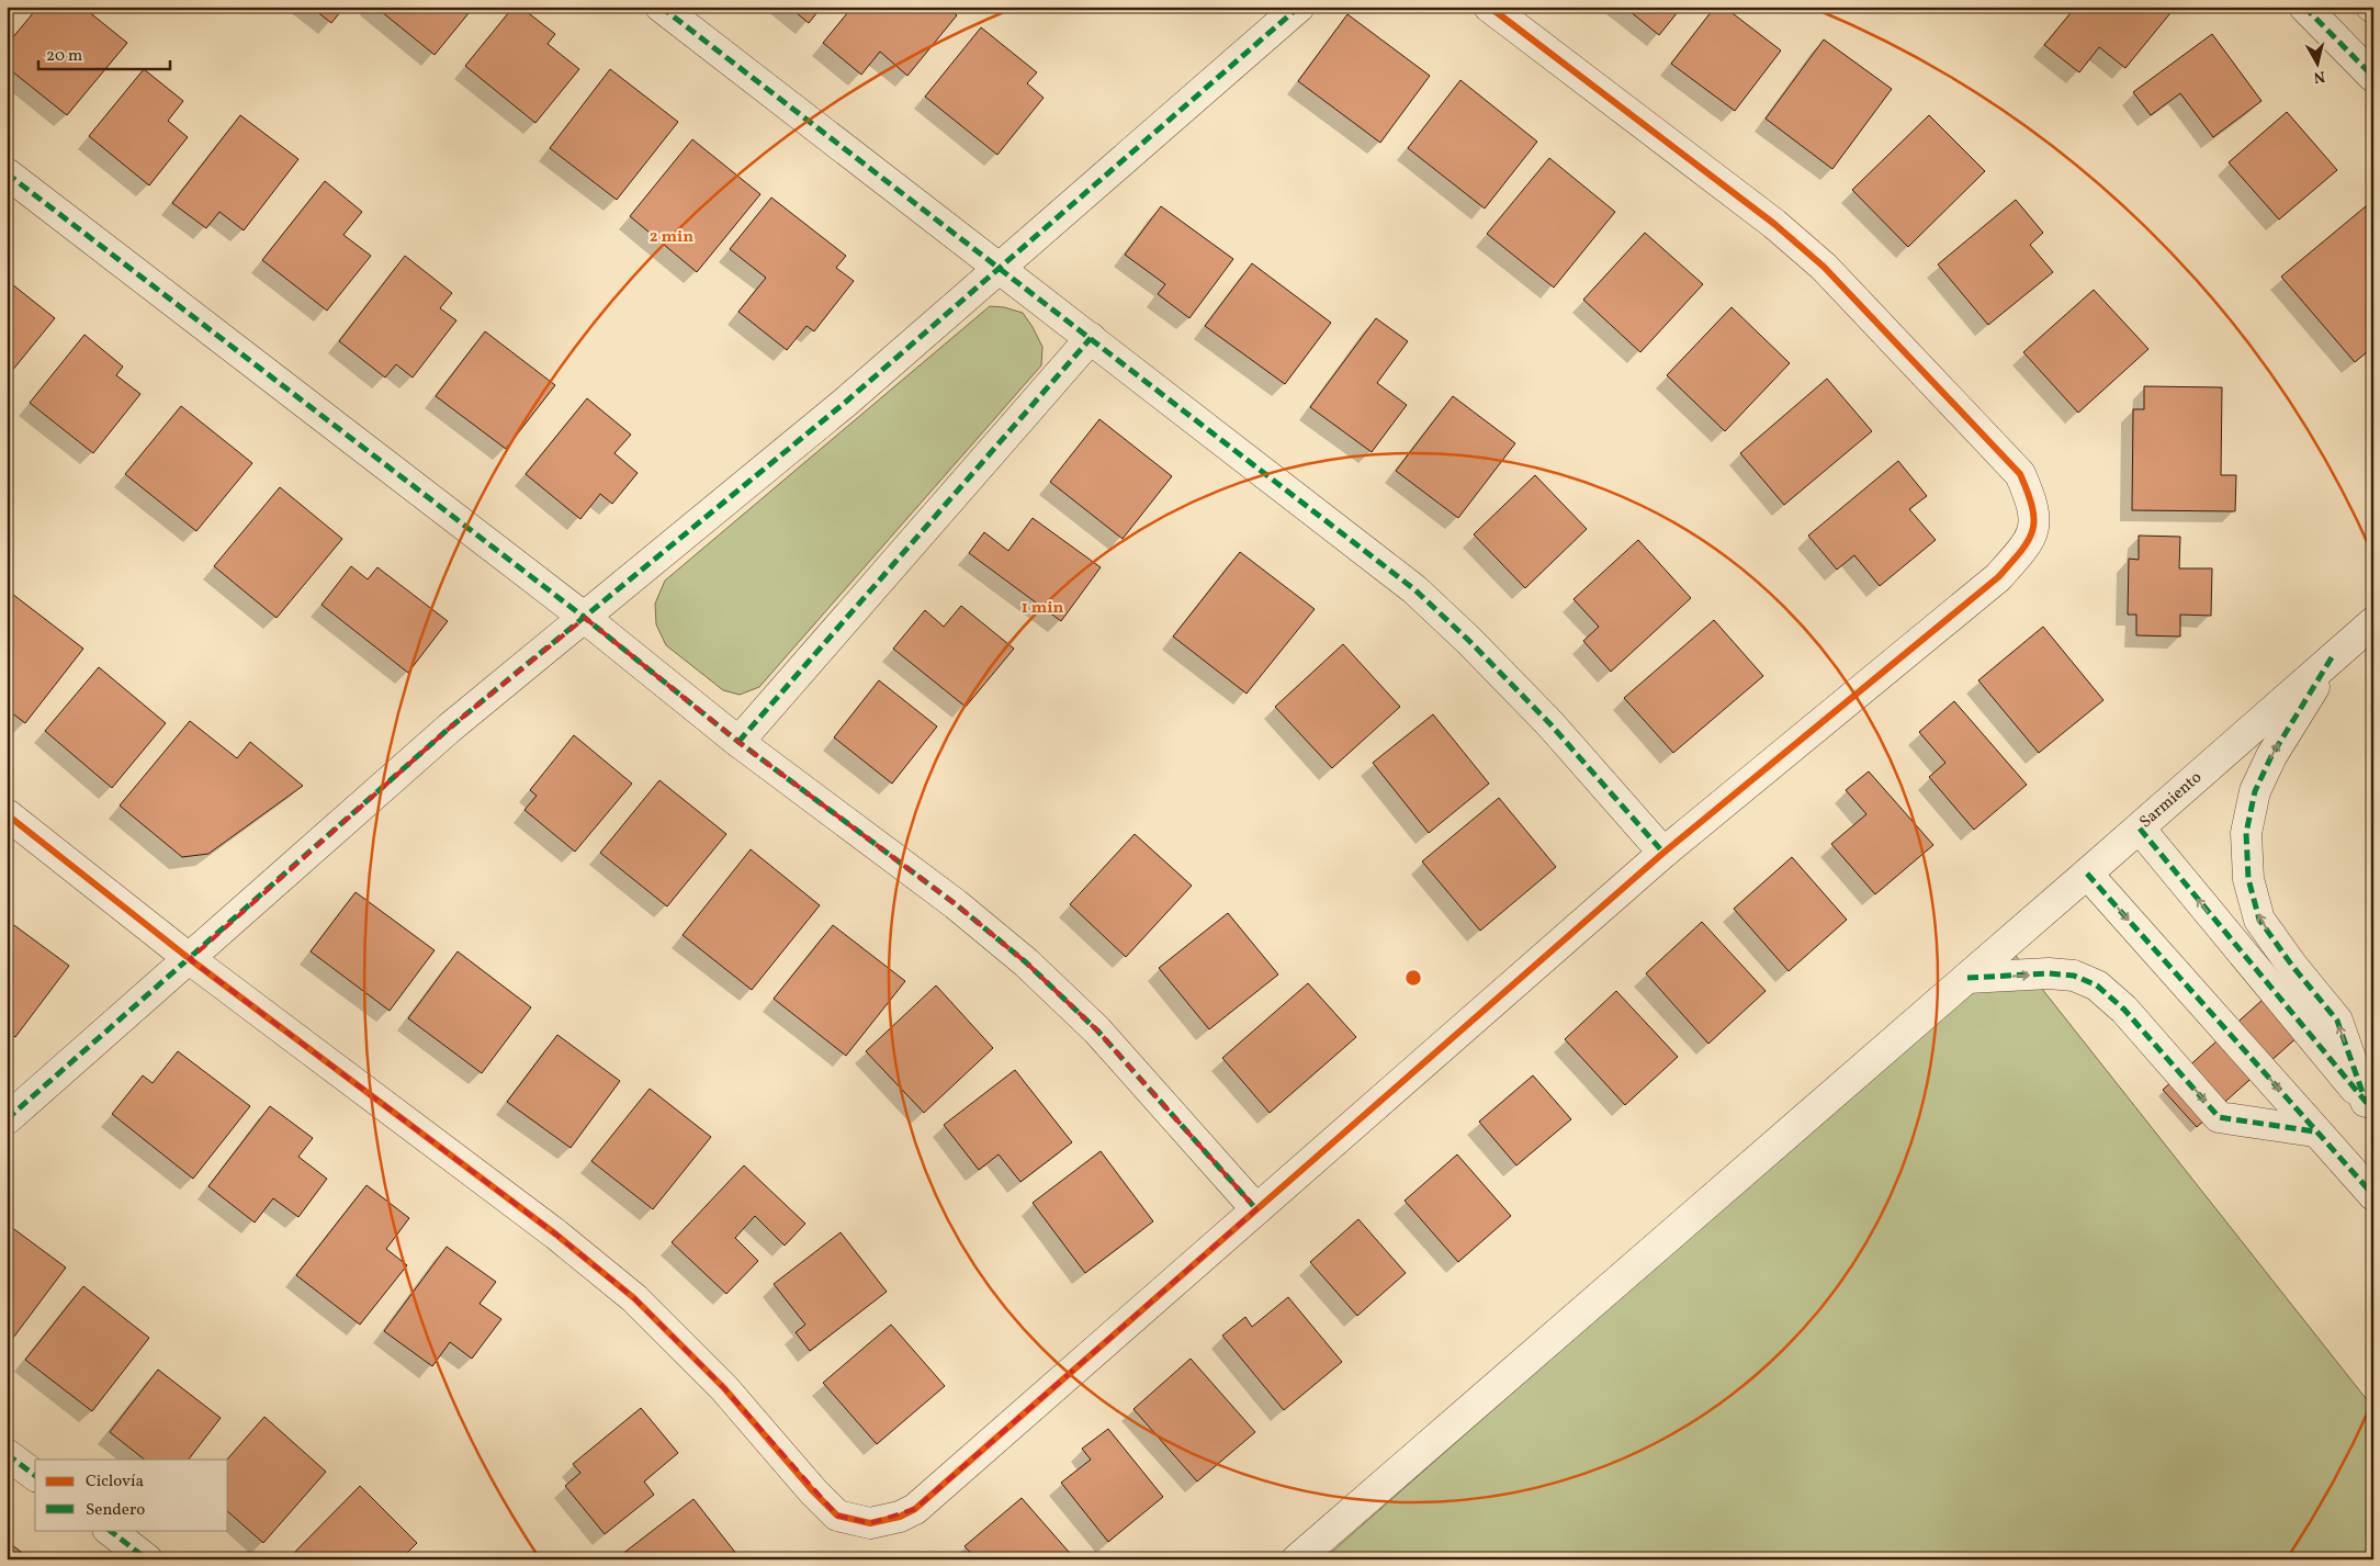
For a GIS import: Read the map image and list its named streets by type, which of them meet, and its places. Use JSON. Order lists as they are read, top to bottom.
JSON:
{
  "streets": {
    "street": ["Sarmiento"]
  },
  "legend": ["Ciclovía", "Sendero"],
  "scale_bar": "20 m",
  "north": "bottom",
  "rings": ["2 min", "1 min"]
}
